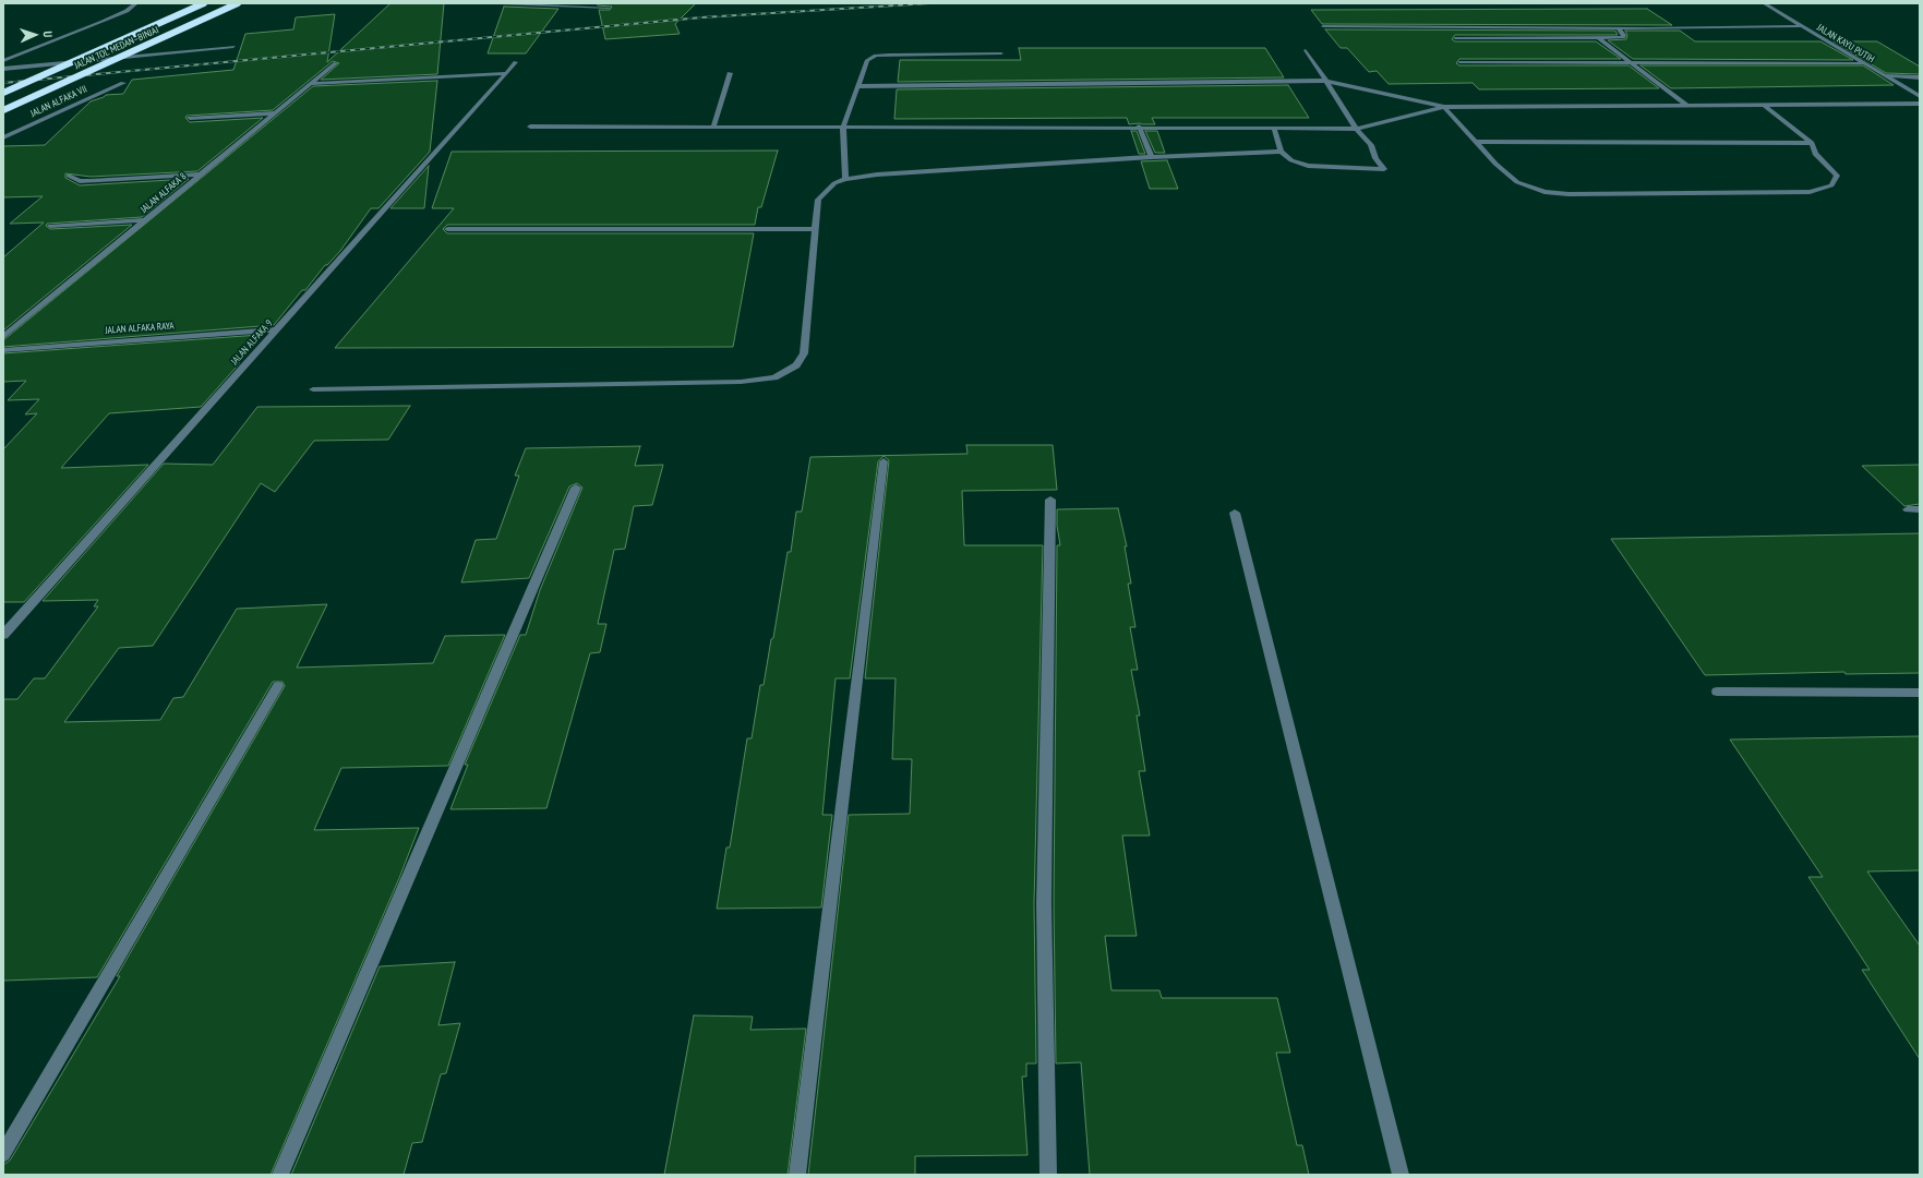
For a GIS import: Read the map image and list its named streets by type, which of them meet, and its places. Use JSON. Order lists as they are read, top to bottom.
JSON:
{
  "streets": {
    "highway": ["JALAN TOL MEDAN–BINJAI"],
    "street": [
      "JALAN KAYU PUTIH",
      "JALAN ALFAKA VII",
      "JALAN ALFAKA 8",
      "JALAN ALFAKA RAYA",
      "JALAN ALFAKA 9"
    ]
  },
  "crossings": [
    ["JALAN ALFAKA RAYA", "JALAN ALFAKA 9"]
  ],
  "north": "right"
}
